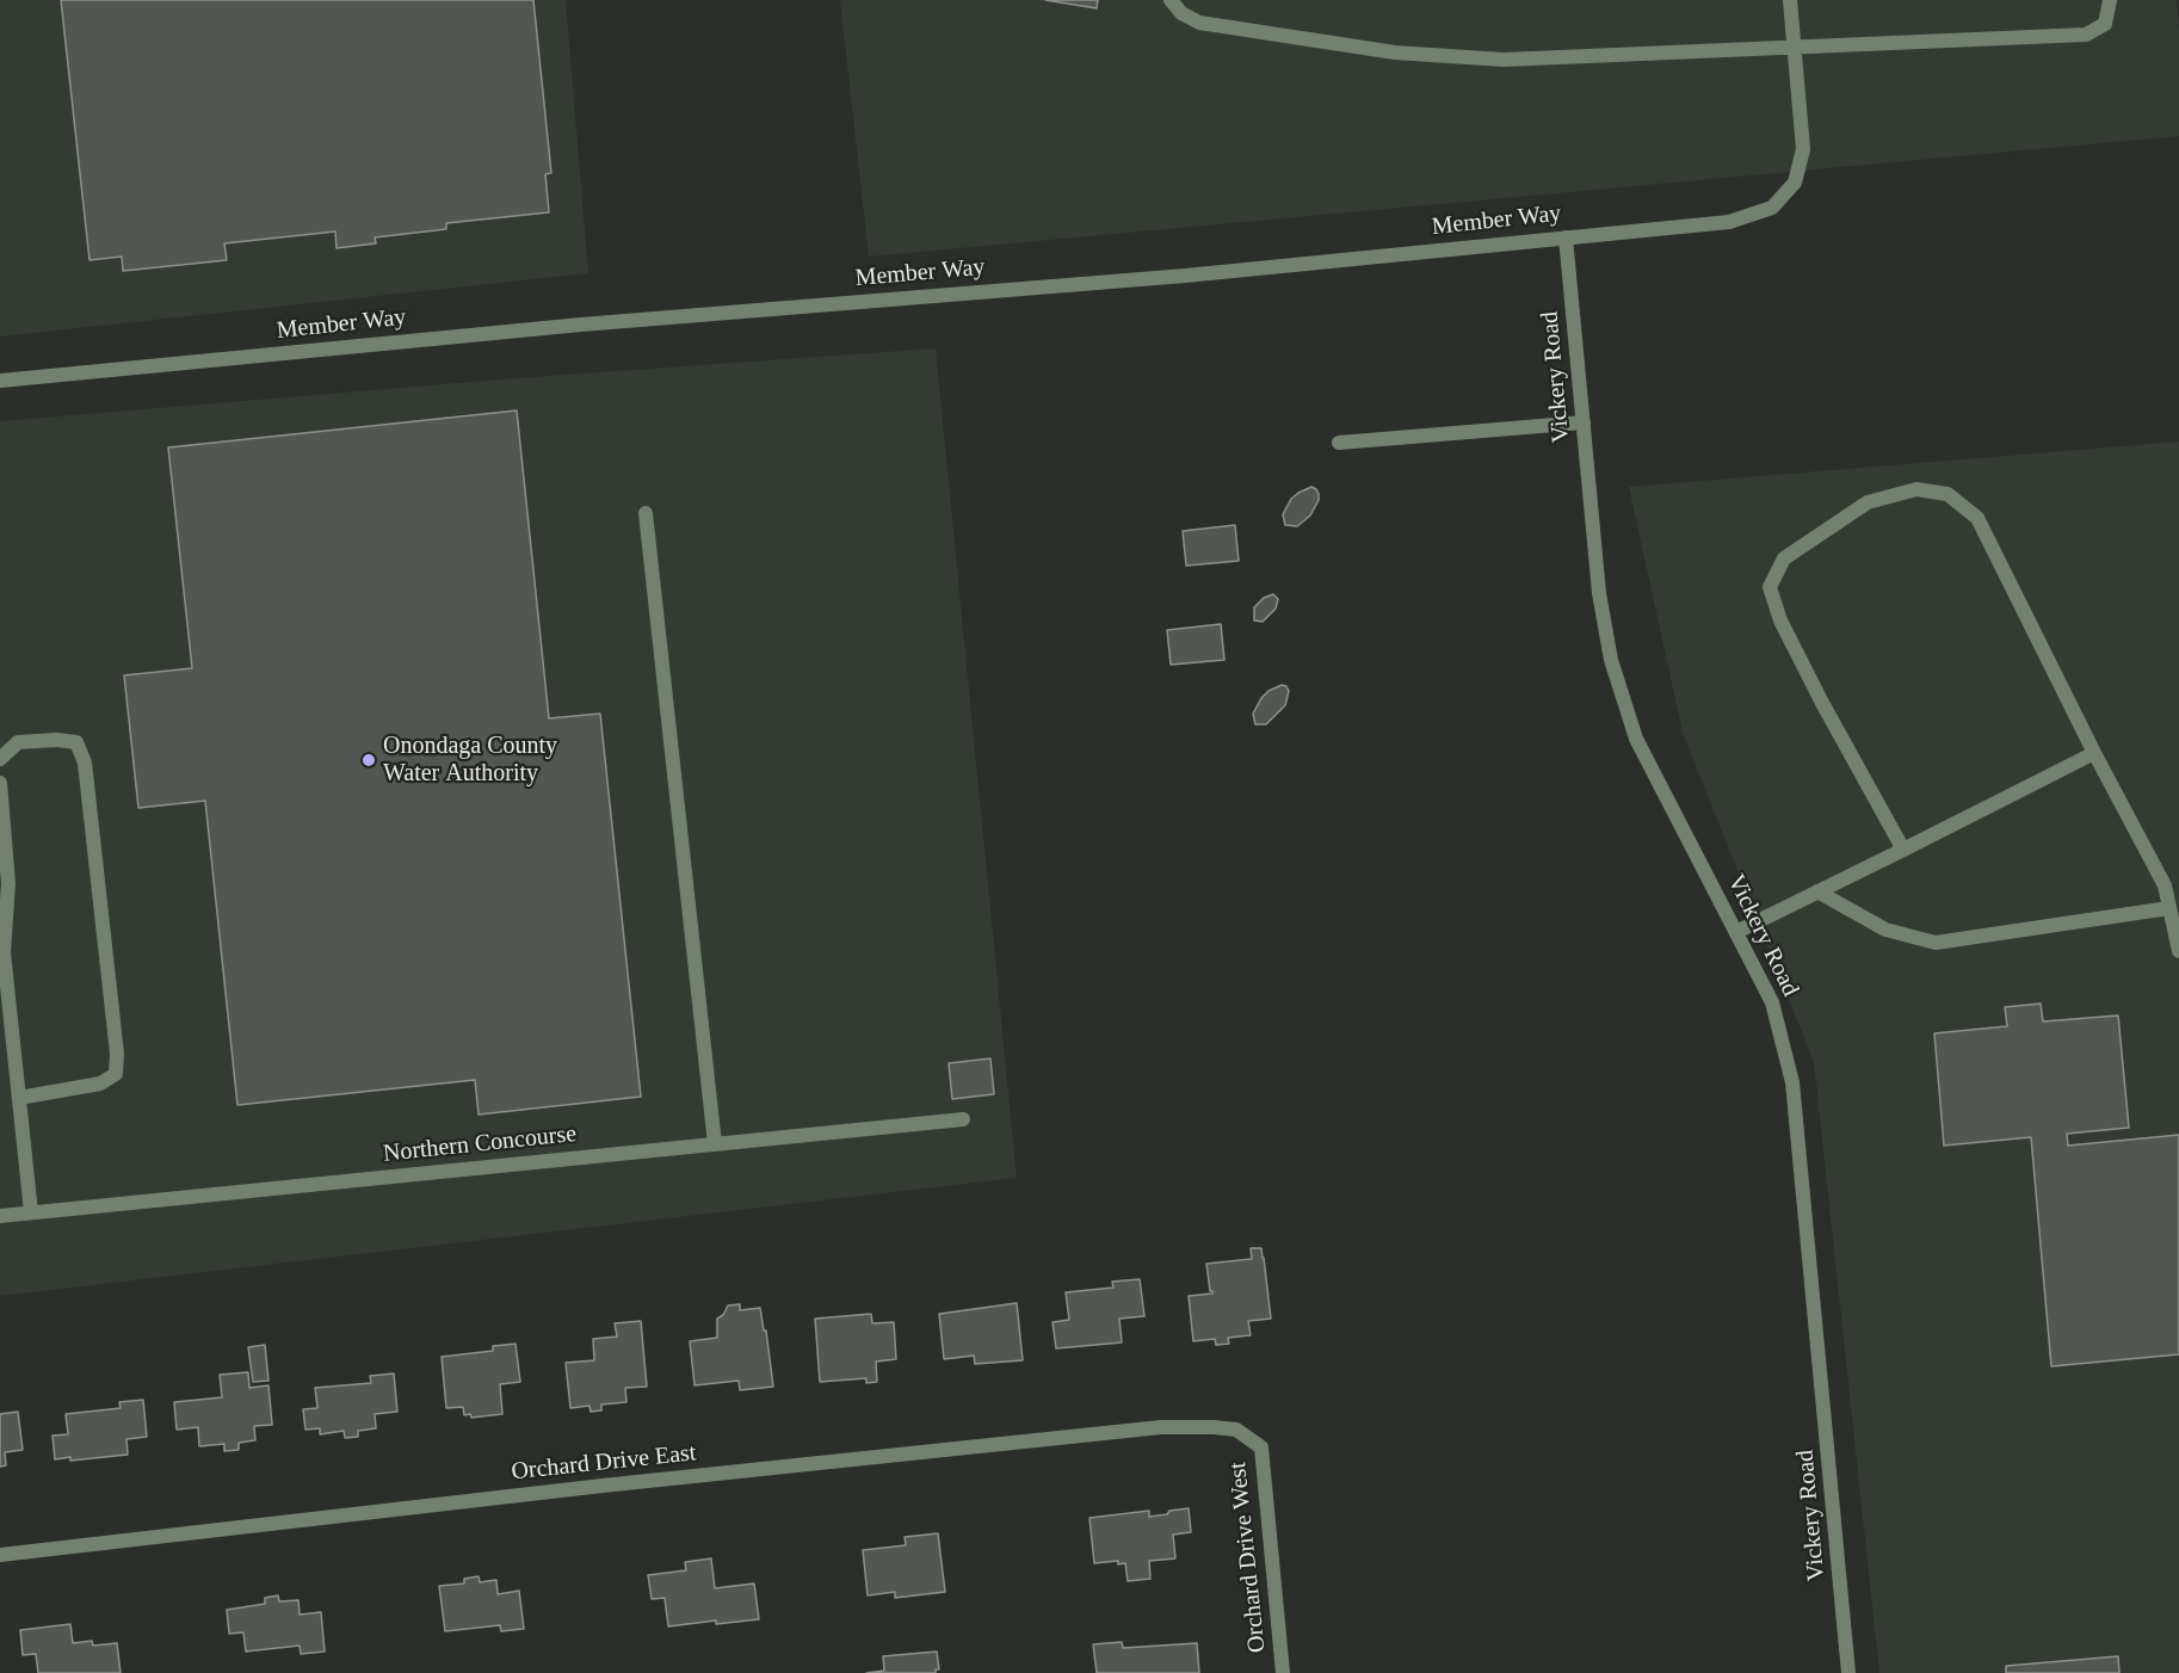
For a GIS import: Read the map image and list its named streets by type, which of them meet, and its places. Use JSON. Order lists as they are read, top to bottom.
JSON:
{
  "streets": {
    "street": [
      "Member Way",
      "Vickery Road",
      "Northern Concourse",
      "Orchard Drive East",
      "Orchard Drive West"
    ]
  },
  "crossings": [
    ["Member Way", "Vickery Road"],
    ["Orchard Drive East", "Orchard Drive West"]
  ],
  "places": ["Onondaga County Water Authority"]
}
